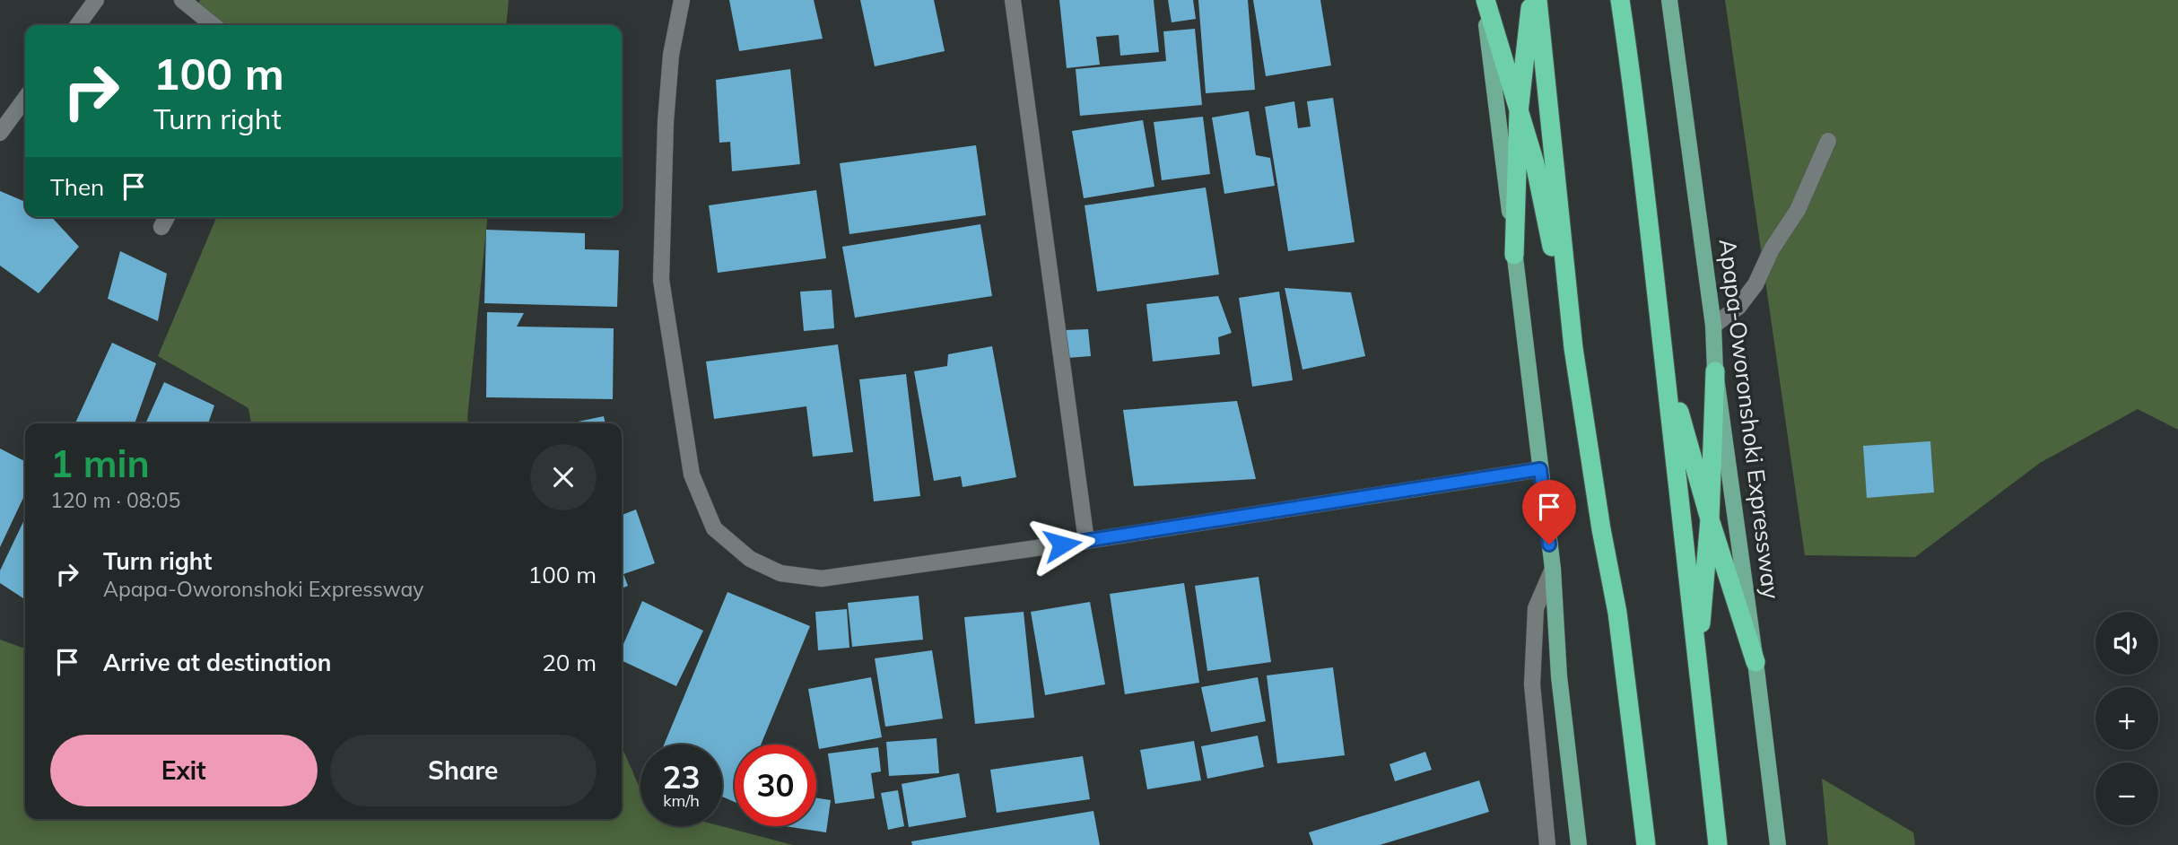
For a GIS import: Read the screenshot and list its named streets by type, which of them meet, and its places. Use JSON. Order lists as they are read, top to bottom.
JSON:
{
  "streets": {
    "main road": ["Apapa-Oworonshoki Expressway"]
  },
  "page": {
    "turn": ["100 m", "Turn right"],
    "then": "Then",
    "heading": ["1 min", "120 m · 08:05"],
    "list": [
      {
        "name": "Turn right",
        "note": "Apapa-Oworonshoki Expressway",
        "value": "100 m"
      },
      {
        "name": "Arrive at destination",
        "value": "20 m"
      }
    ],
    "map_buttons": ["+", "−"],
    "buttons": ["Exit", "Share"],
    "speed": "23 km/h",
    "limit": "30"
  }
}
